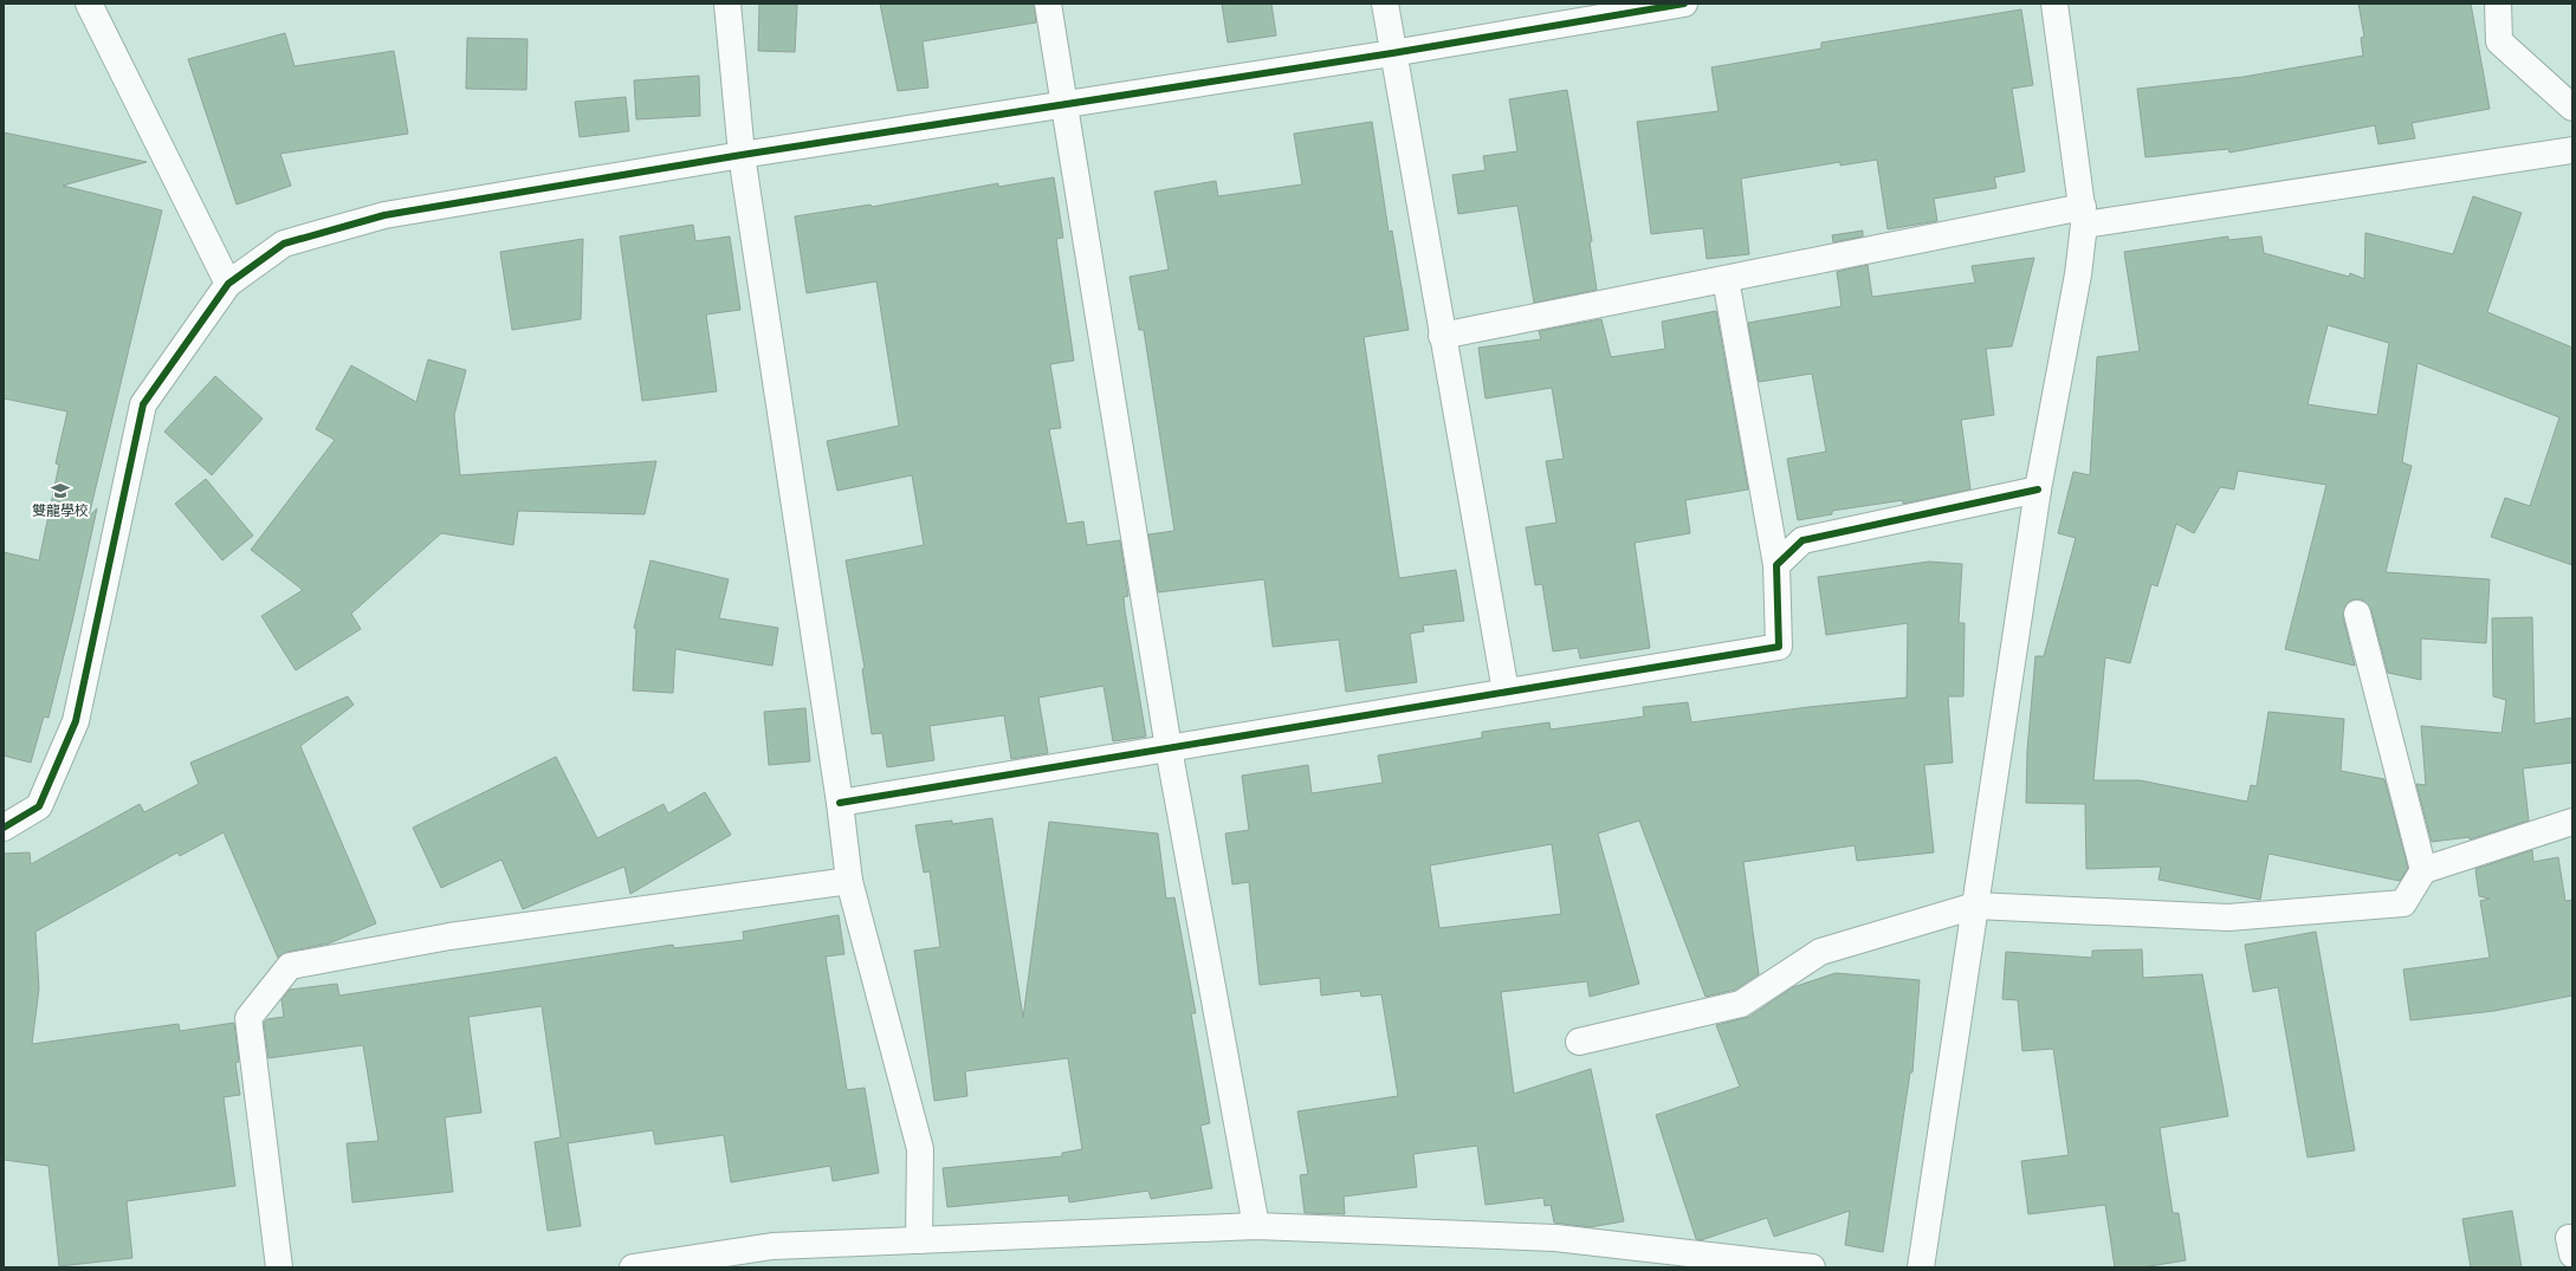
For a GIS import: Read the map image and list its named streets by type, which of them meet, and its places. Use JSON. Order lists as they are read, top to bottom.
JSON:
{
  "places": {
    "school or university": ["雙龍學校"]
  }
}
